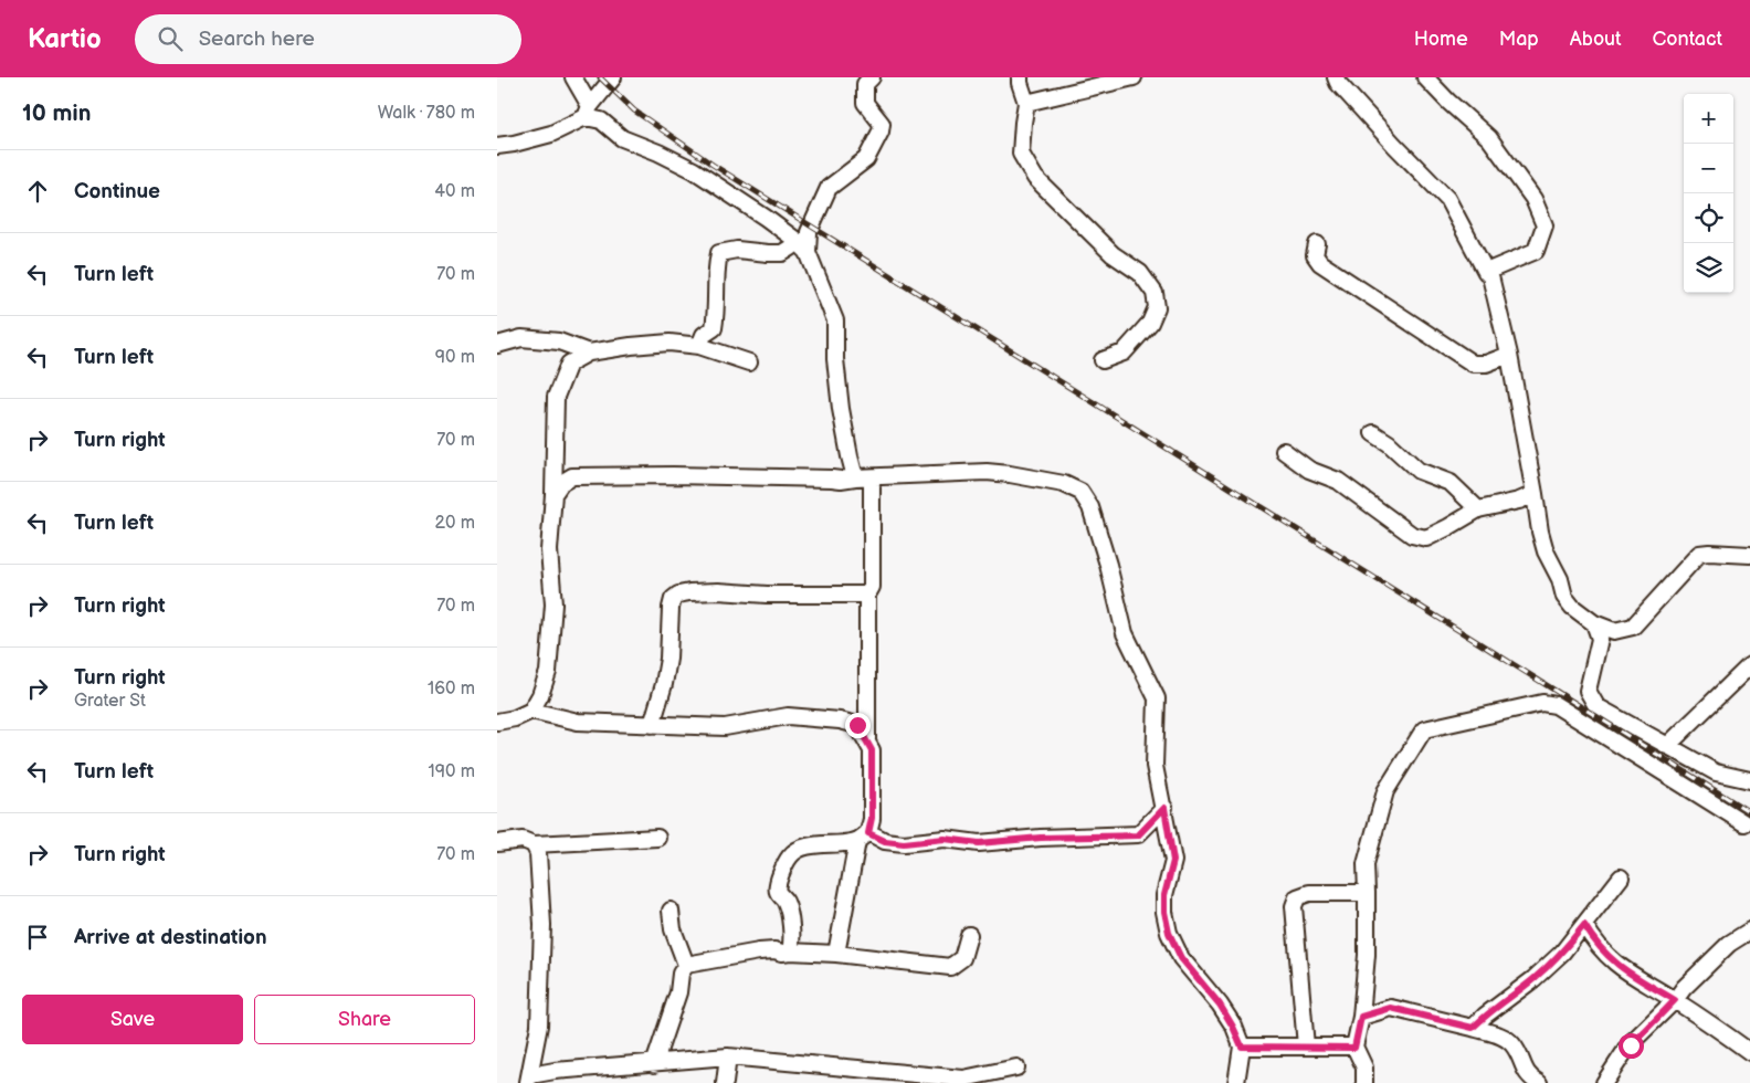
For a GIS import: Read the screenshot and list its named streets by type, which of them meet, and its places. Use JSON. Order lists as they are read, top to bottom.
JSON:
{
  "page": {
    "header": "Kartio",
    "search": "Search here",
    "nav": [
      "Home",
      "Map",
      "About",
      "Contact"
    ],
    "heading": ["10 min", "Walk · 780 m"],
    "map_buttons": ["+", "−"],
    "list": [
      ["Continue", "40 m"],
      ["Turn left", "70 m"],
      ["Turn left", "90 m"],
      ["Turn right", "70 m"],
      ["Turn left", "20 m"],
      ["Turn right", "70 m"],
      ["Turn right", "Grater St", "160 m"],
      ["Turn left", "190 m"],
      ["Turn right", "70 m"],
      "Arrive at destination"
    ],
    "buttons": ["Save", "Share"]
  }
}
